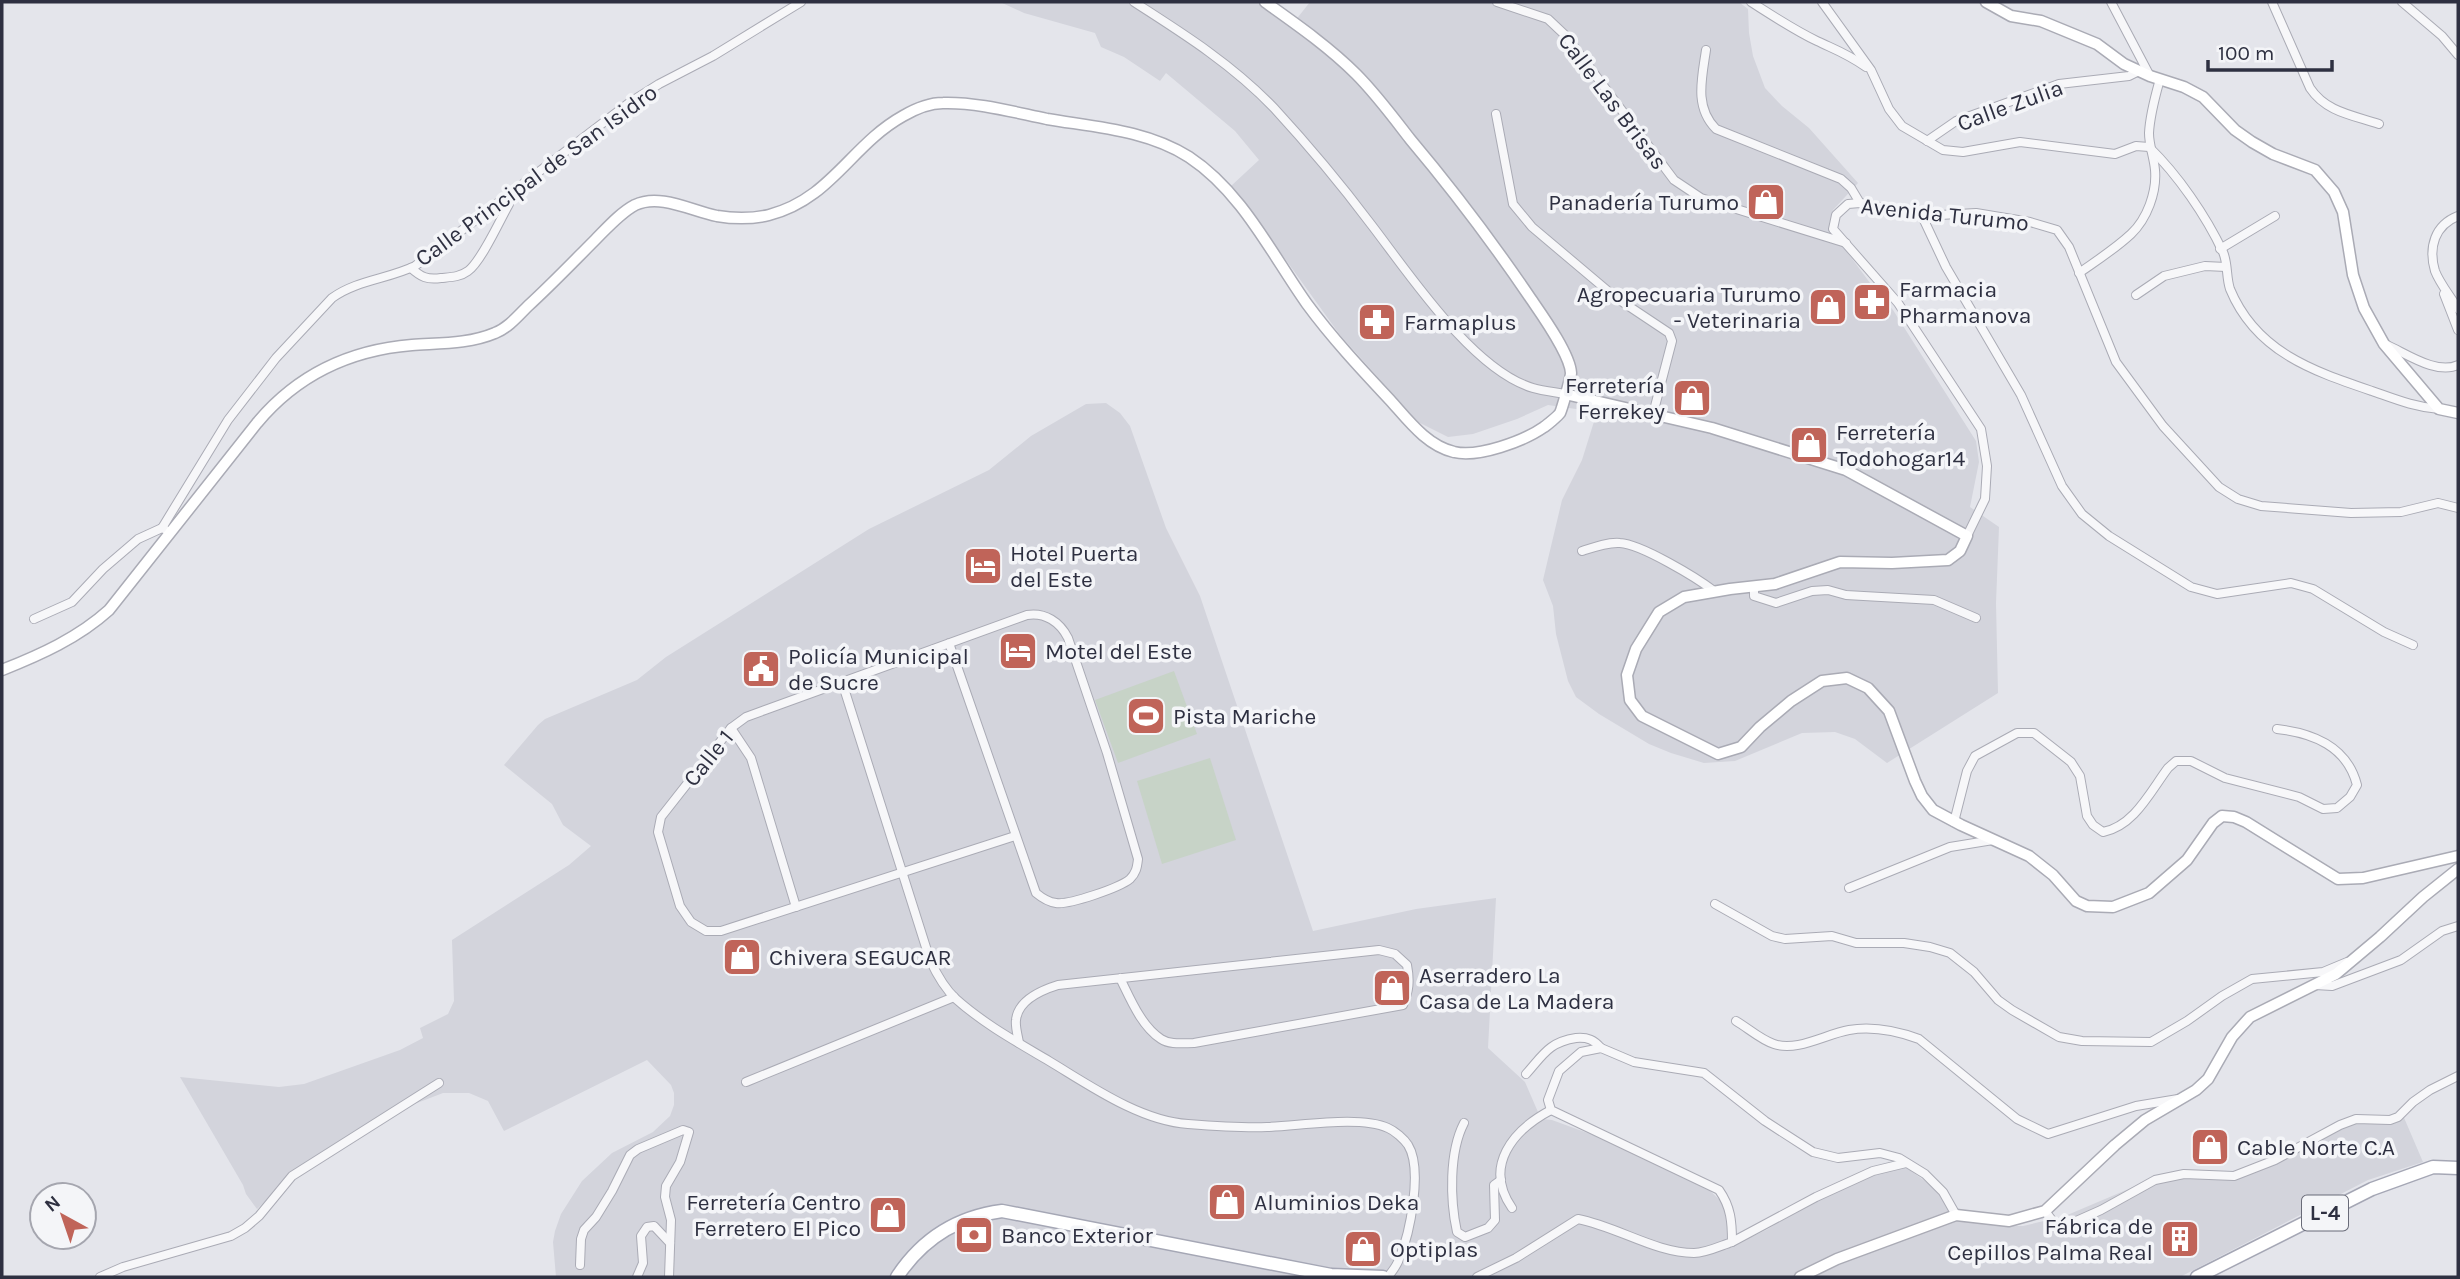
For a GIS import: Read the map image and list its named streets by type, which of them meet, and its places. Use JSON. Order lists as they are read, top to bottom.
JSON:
{
  "streets": {
    "main road": ["L-4"],
    "street": [
      "Calle Las Brisas",
      "Calle Zulia",
      "Calle Principal de San Isidro",
      "Avenida Turumo",
      "Calle 1"
    ]
  },
  "crossings": [
    ["Calle Las Brisas", "Avenida Turumo"]
  ],
  "places": {
    "shop": [
      "Panadería Turumo",
      "Agropecuaria Turumo - Veterinaria",
      "Ferretería Ferrekey",
      "Ferretería Todohogar14",
      "Chivera SEGUCAR",
      "Aserradero La Casa de La Madera",
      "Cable Norte C.A",
      "Aluminios Deka",
      "Ferretería Centro Ferretero El Pico",
      "Optiplas"
    ],
    "pharmacy": ["Farmacia Pharmanova", "Farmaplus"],
    "hotel": ["Hotel Puerta del Este", "Motel del Este"],
    "public building": ["Policía Municipal de Sucre"],
    "sports": ["Pista Mariche"],
    "bank": ["Banco Exterior"],
    "building": ["Fábrica de Cepillos Palma Real"]
  },
  "scale_bar": "100 m",
  "north": "top left"
}
